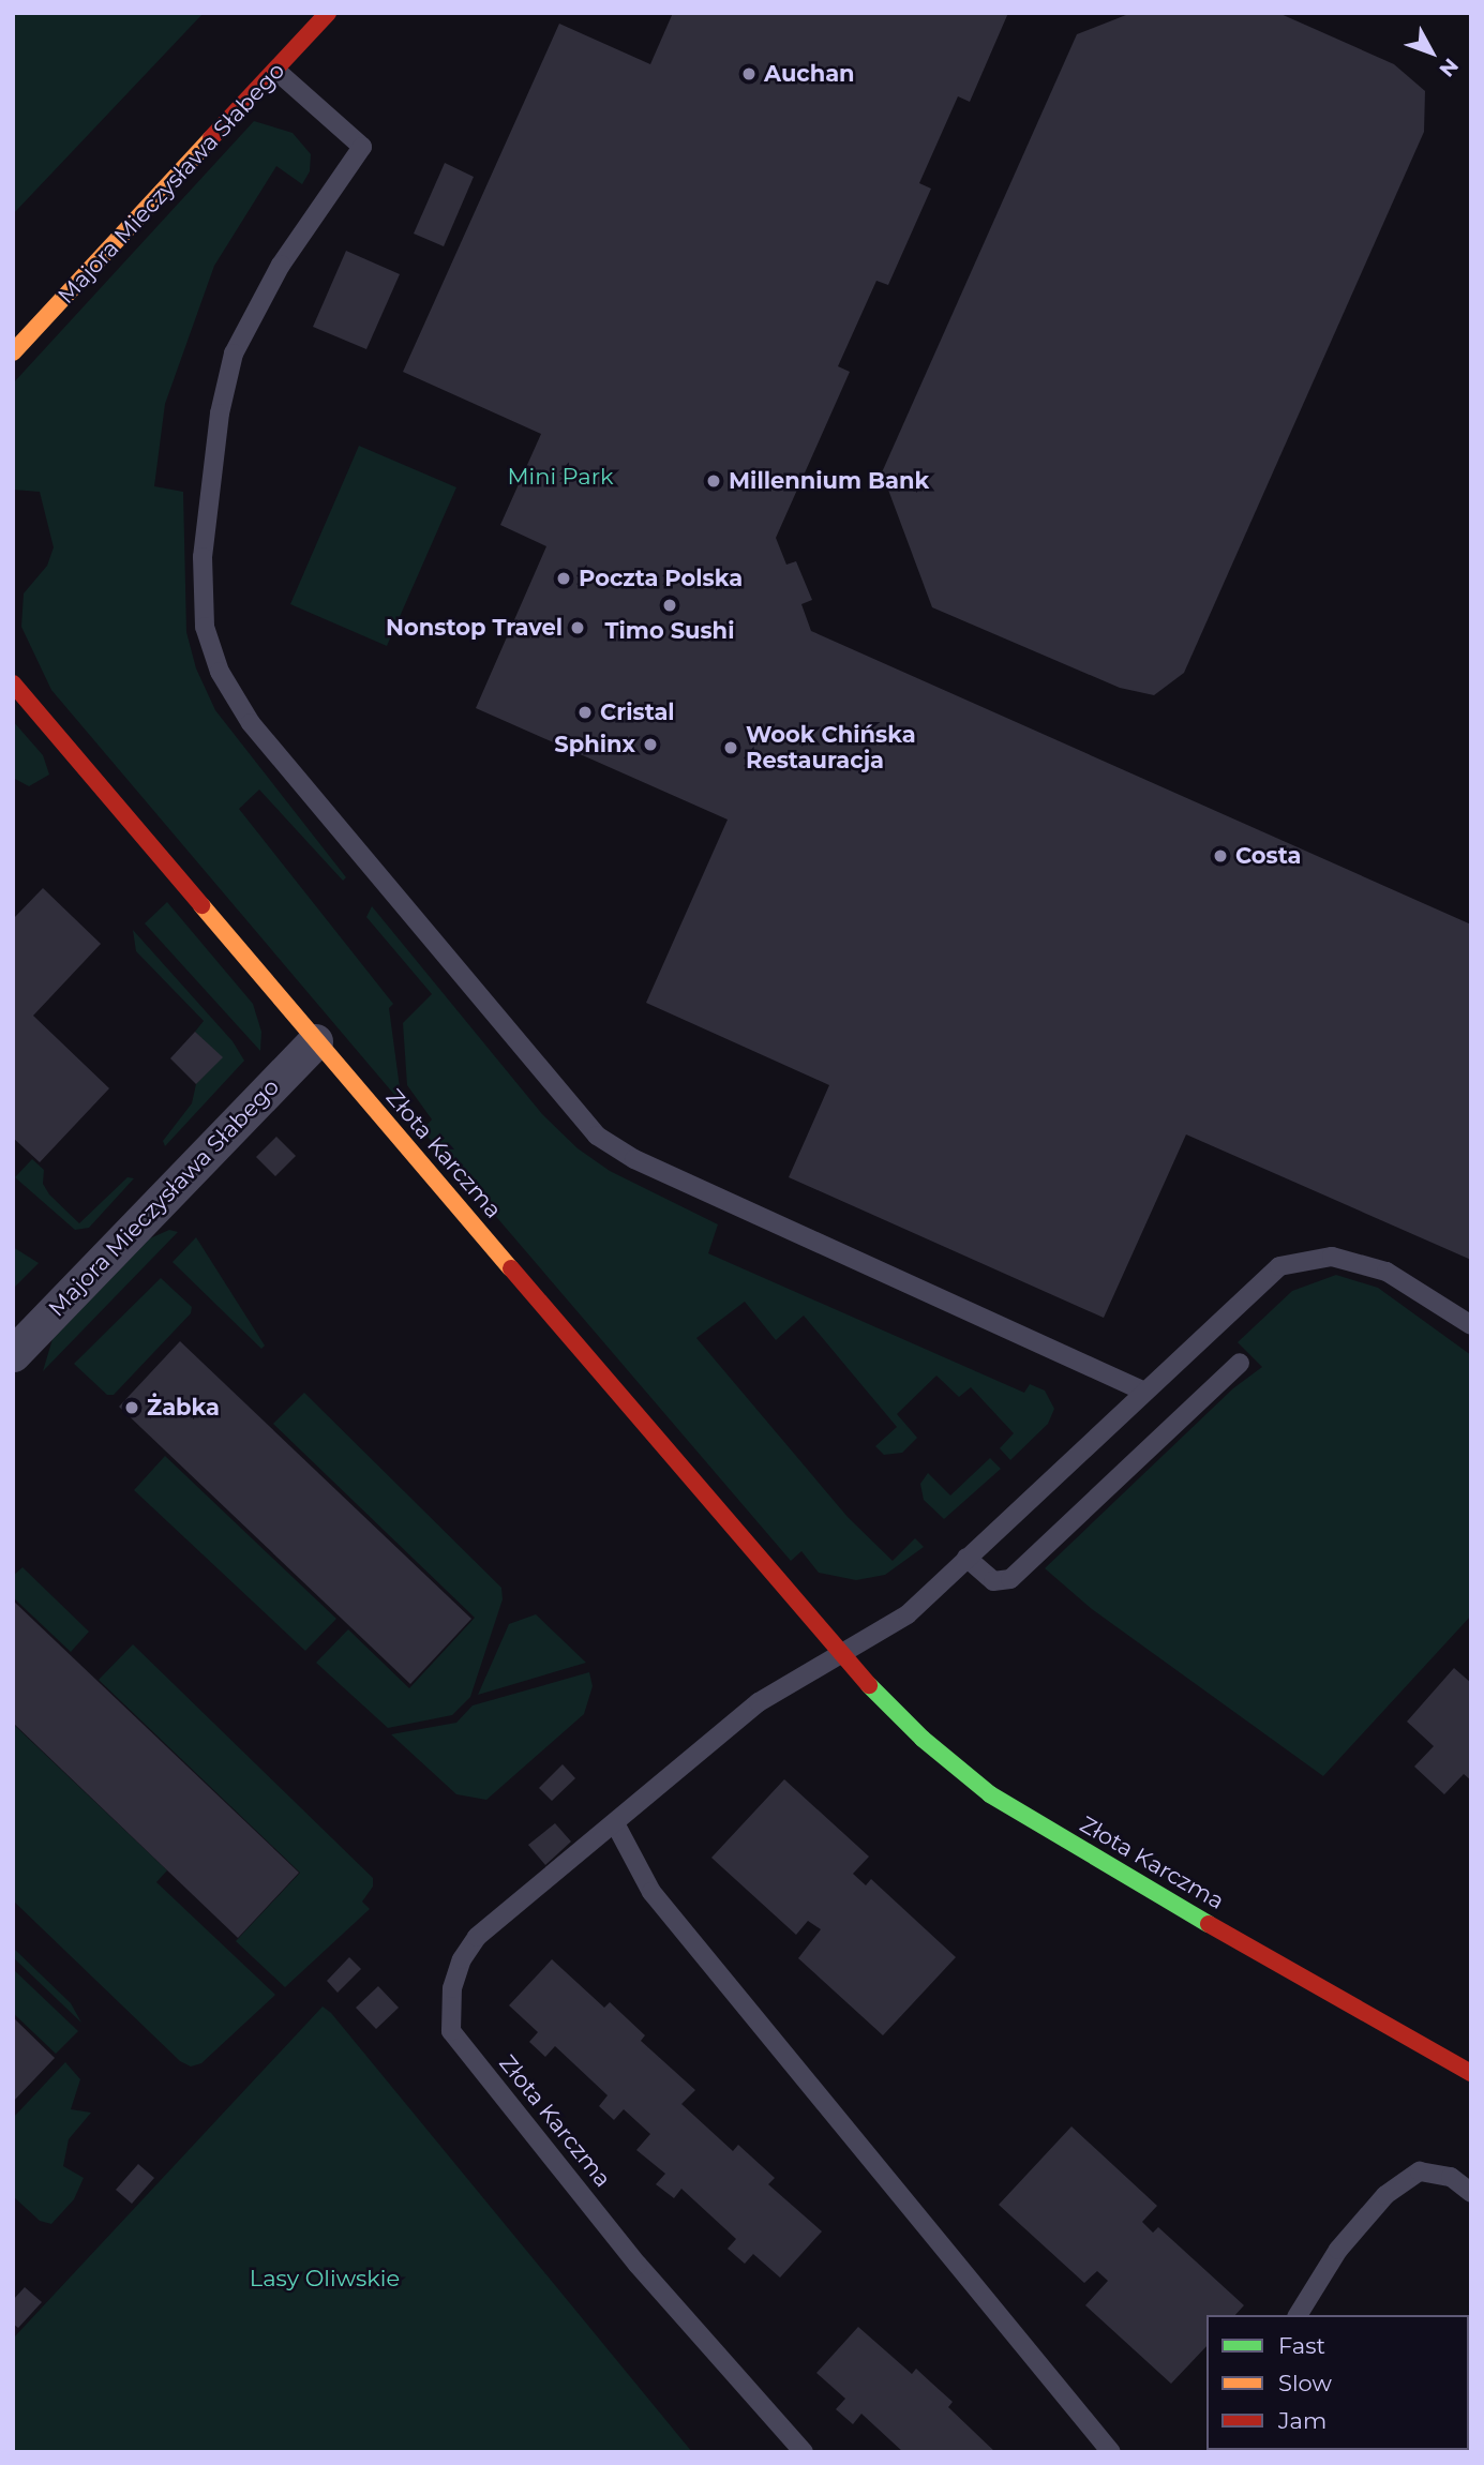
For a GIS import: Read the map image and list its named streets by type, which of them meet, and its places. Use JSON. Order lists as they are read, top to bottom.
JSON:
{
  "streets": {
    "street": ["Majora Mieczysława Słabego", "Złota Karczma"]
  },
  "crossings": [
    ["Majora Mieczysława Słabego", "Złota Karczma"]
  ],
  "parks": ["Mini Park", "Lasy Oliwskie"],
  "places": [
    "Auchan",
    "Millennium Bank",
    "Poczta Polska",
    "Timo Sushi",
    "Nonstop Travel",
    "Cristal",
    "Sphinx",
    "Wook Chińska Restauracja",
    "Costa",
    "Żabka"
  ],
  "legend": ["Fast", "Slow", "Jam"],
  "north": "bottom right"
}
